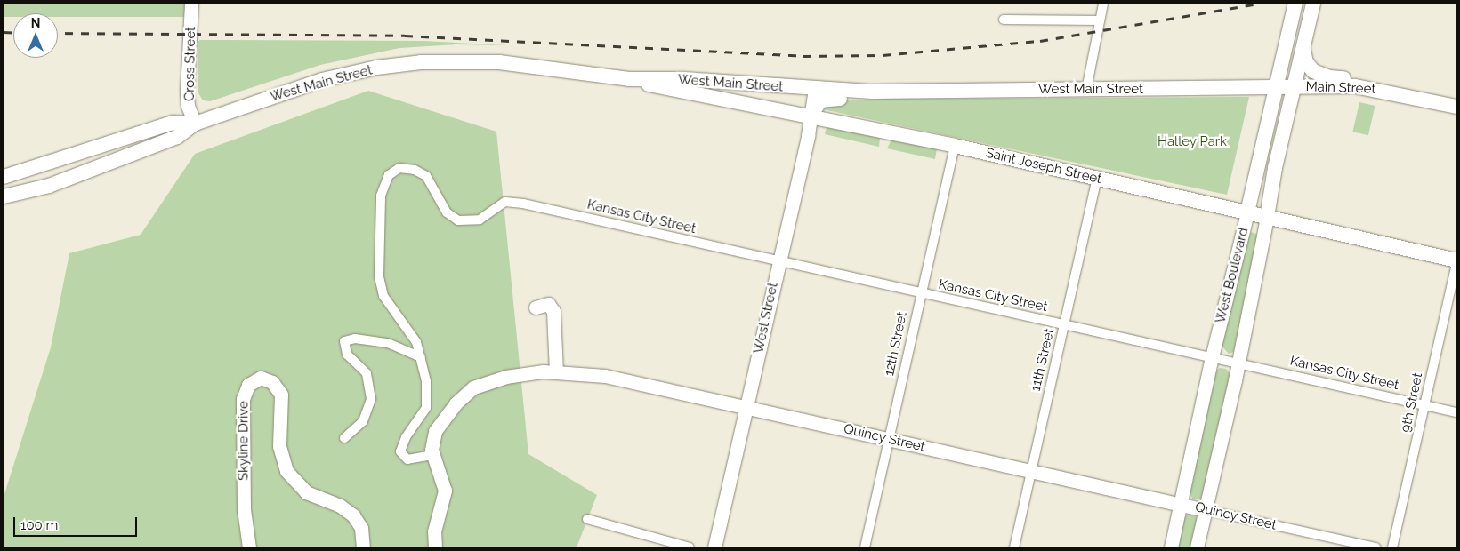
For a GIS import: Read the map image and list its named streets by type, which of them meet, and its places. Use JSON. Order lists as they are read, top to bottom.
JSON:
{
  "streets": {
    "main road": [
      "West Main Street",
      "Main Street",
      "Saint Joseph Street",
      "West Boulevard"
    ],
    "street": [
      "Cross Street",
      "Kansas City Street",
      "West Street",
      "12th Street",
      "11th Street",
      "9th Street",
      "Quincy Street",
      "Skyline Drive"
    ]
  },
  "crossings": [
    ["Cross Street", "West Main Street"],
    ["West Main Street", "Main Street"],
    ["West Main Street", "Saint Joseph Street"],
    ["West Main Street", "West Boulevard"],
    ["West Main Street", "West Street"],
    ["Main Street", "West Boulevard"],
    ["Saint Joseph Street", "West Boulevard"],
    ["Saint Joseph Street", "West Street"],
    ["Saint Joseph Street", "12th Street"],
    ["Saint Joseph Street", "11th Street"],
    ["Saint Joseph Street", "9th Street"],
    ["Kansas City Street", "West Boulevard"],
    ["Kansas City Street", "West Street"],
    ["Kansas City Street", "12th Street"],
    ["Kansas City Street", "11th Street"],
    ["Kansas City Street", "9th Street"],
    ["West Boulevard", "Quincy Street"],
    ["West Street", "Quincy Street"],
    ["12th Street", "Quincy Street"],
    ["11th Street", "Quincy Street"]
  ],
  "parks": ["Halley Park"],
  "scale_bar": "100 m",
  "north": "top"
}
